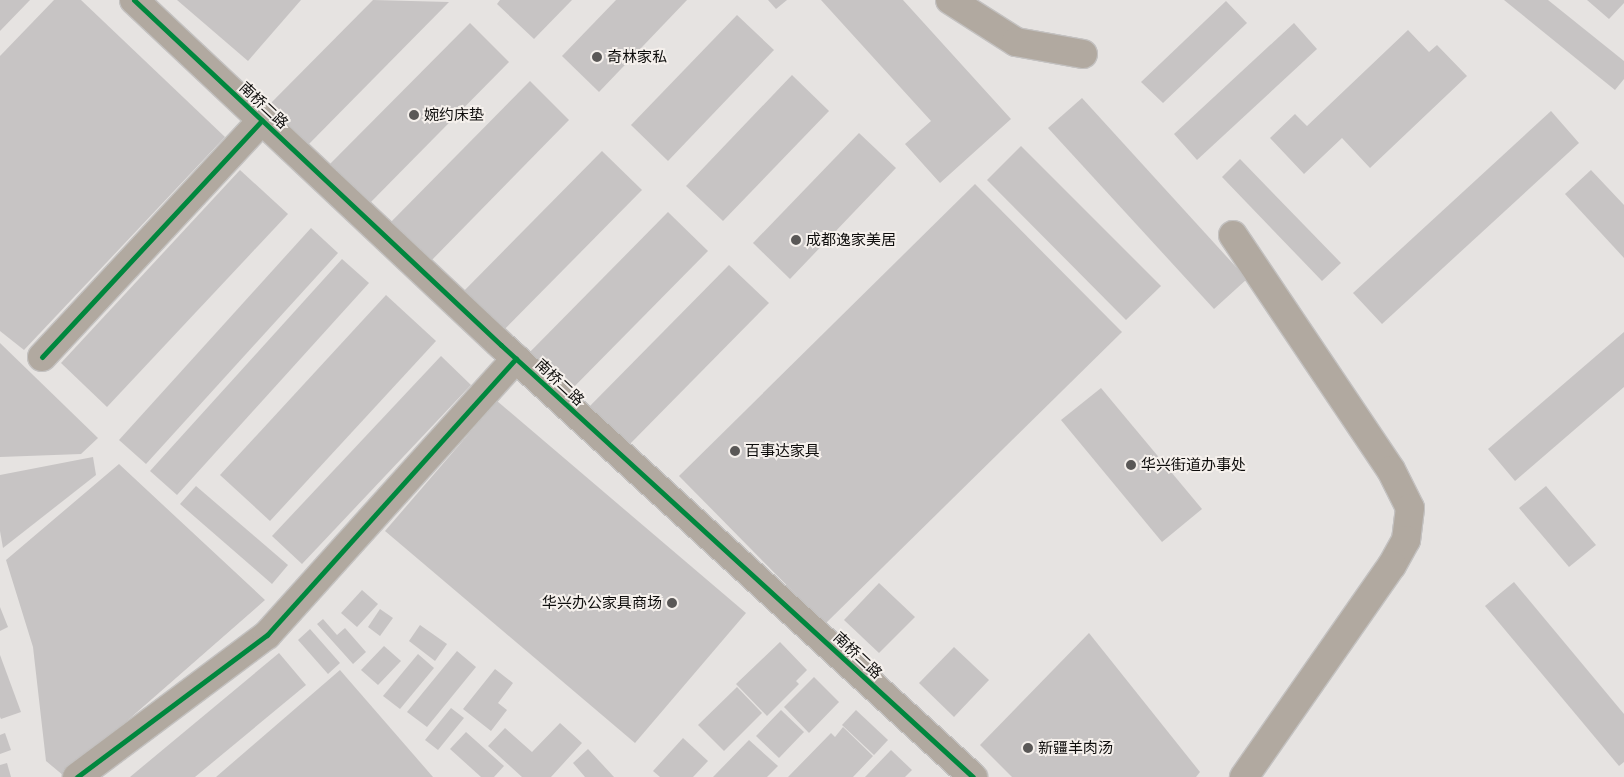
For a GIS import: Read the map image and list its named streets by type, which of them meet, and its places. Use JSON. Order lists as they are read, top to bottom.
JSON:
{
  "streets": {
    "street": ["南桥二路"]
  },
  "places": [
    "奇林家私",
    "婉约床垫",
    "成都逸家美居",
    "百事达家具",
    "华兴街道办事处",
    "华兴办公家具商场",
    "新疆羊肉汤"
  ]
}
